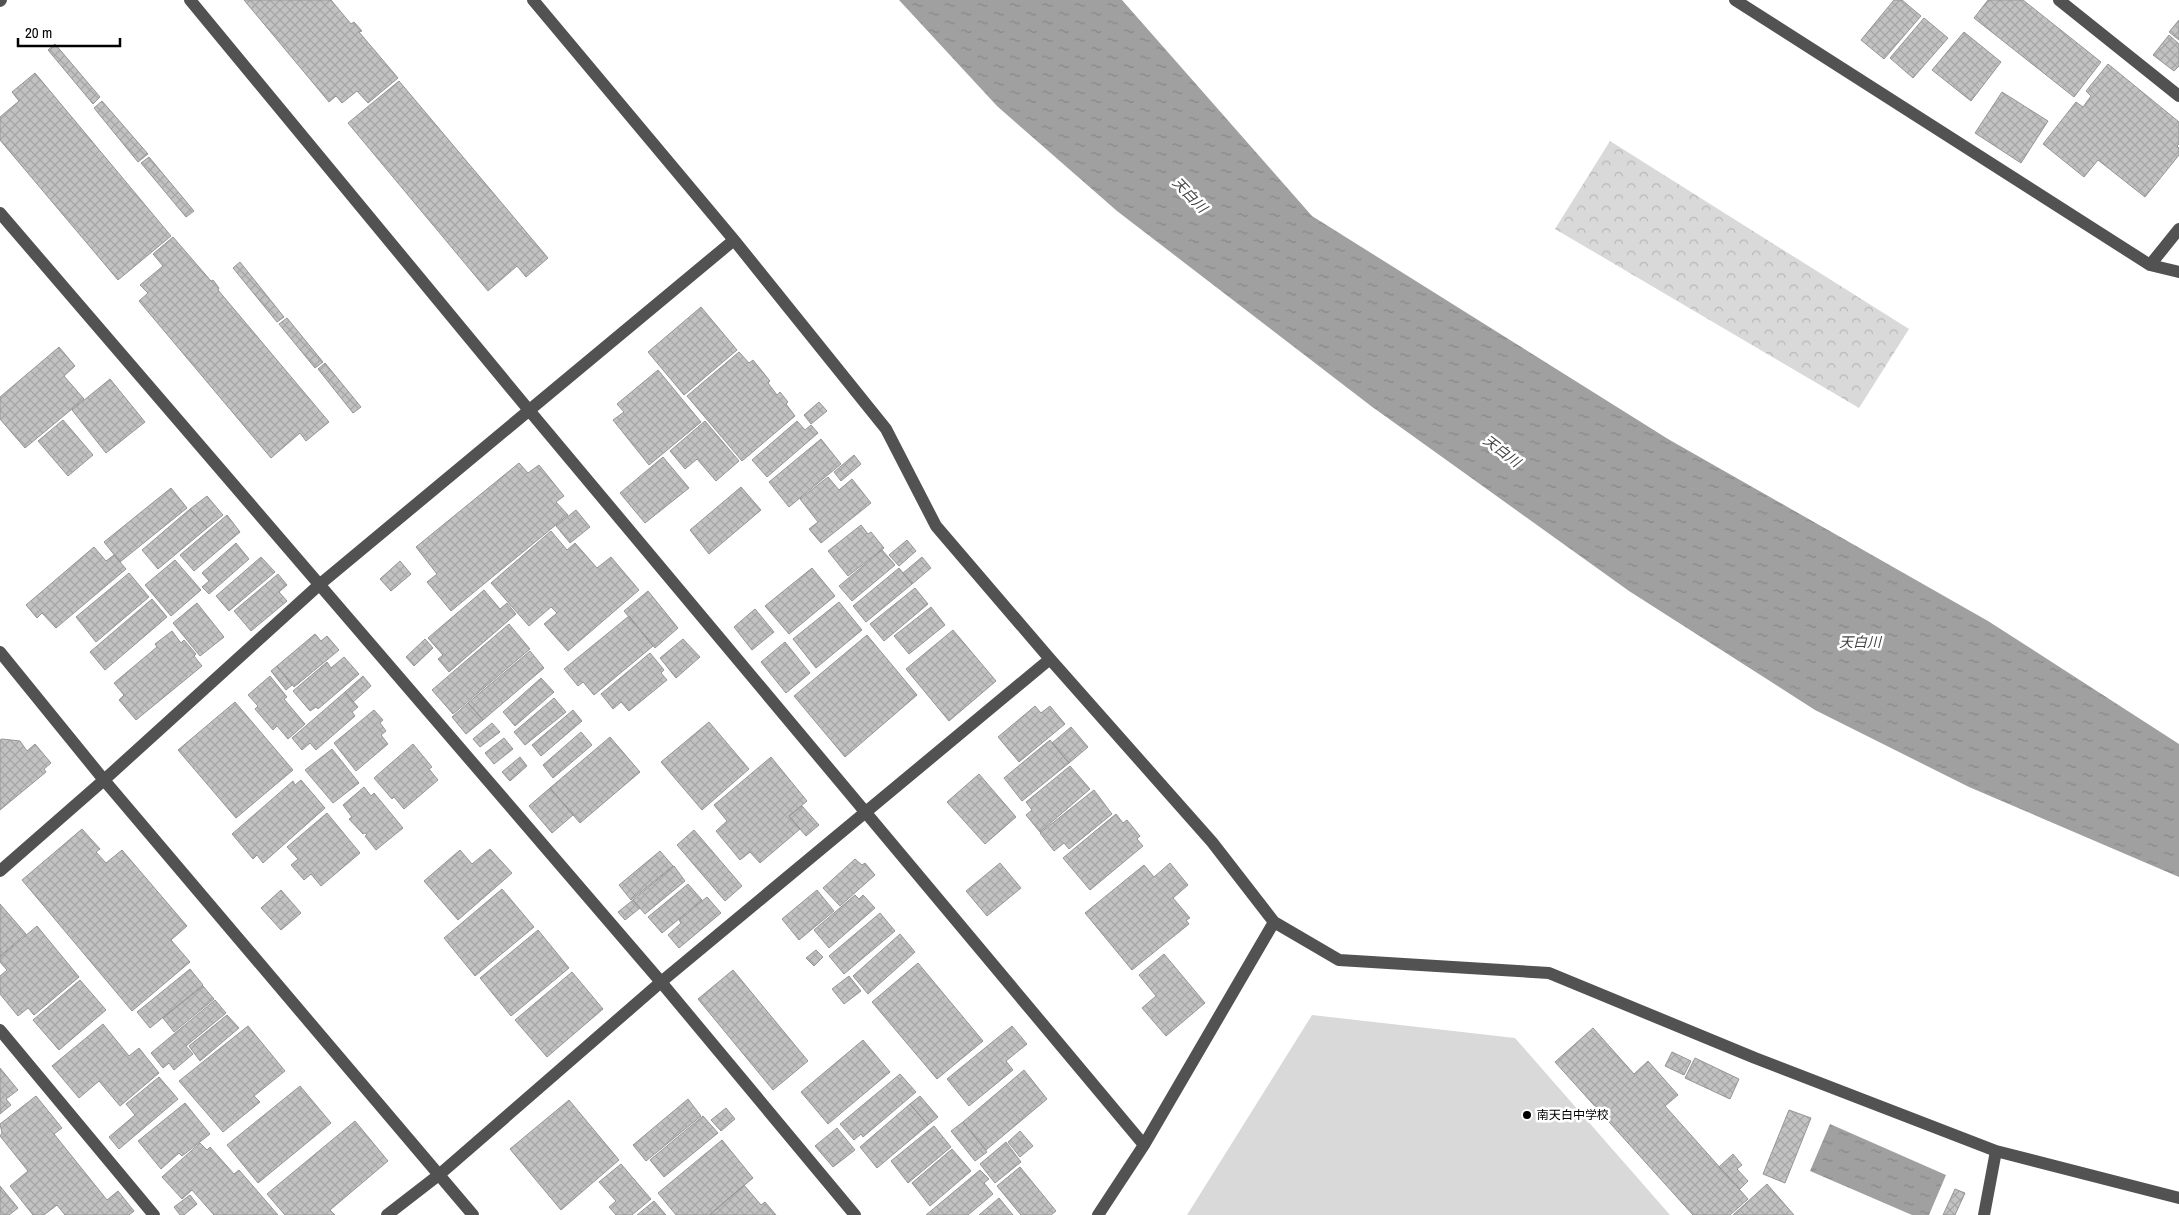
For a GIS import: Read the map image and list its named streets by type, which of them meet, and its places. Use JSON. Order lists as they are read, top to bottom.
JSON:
{
  "water": ["天白川"],
  "places": ["南天白中学校"],
  "scale_bar": "20 m"
}
